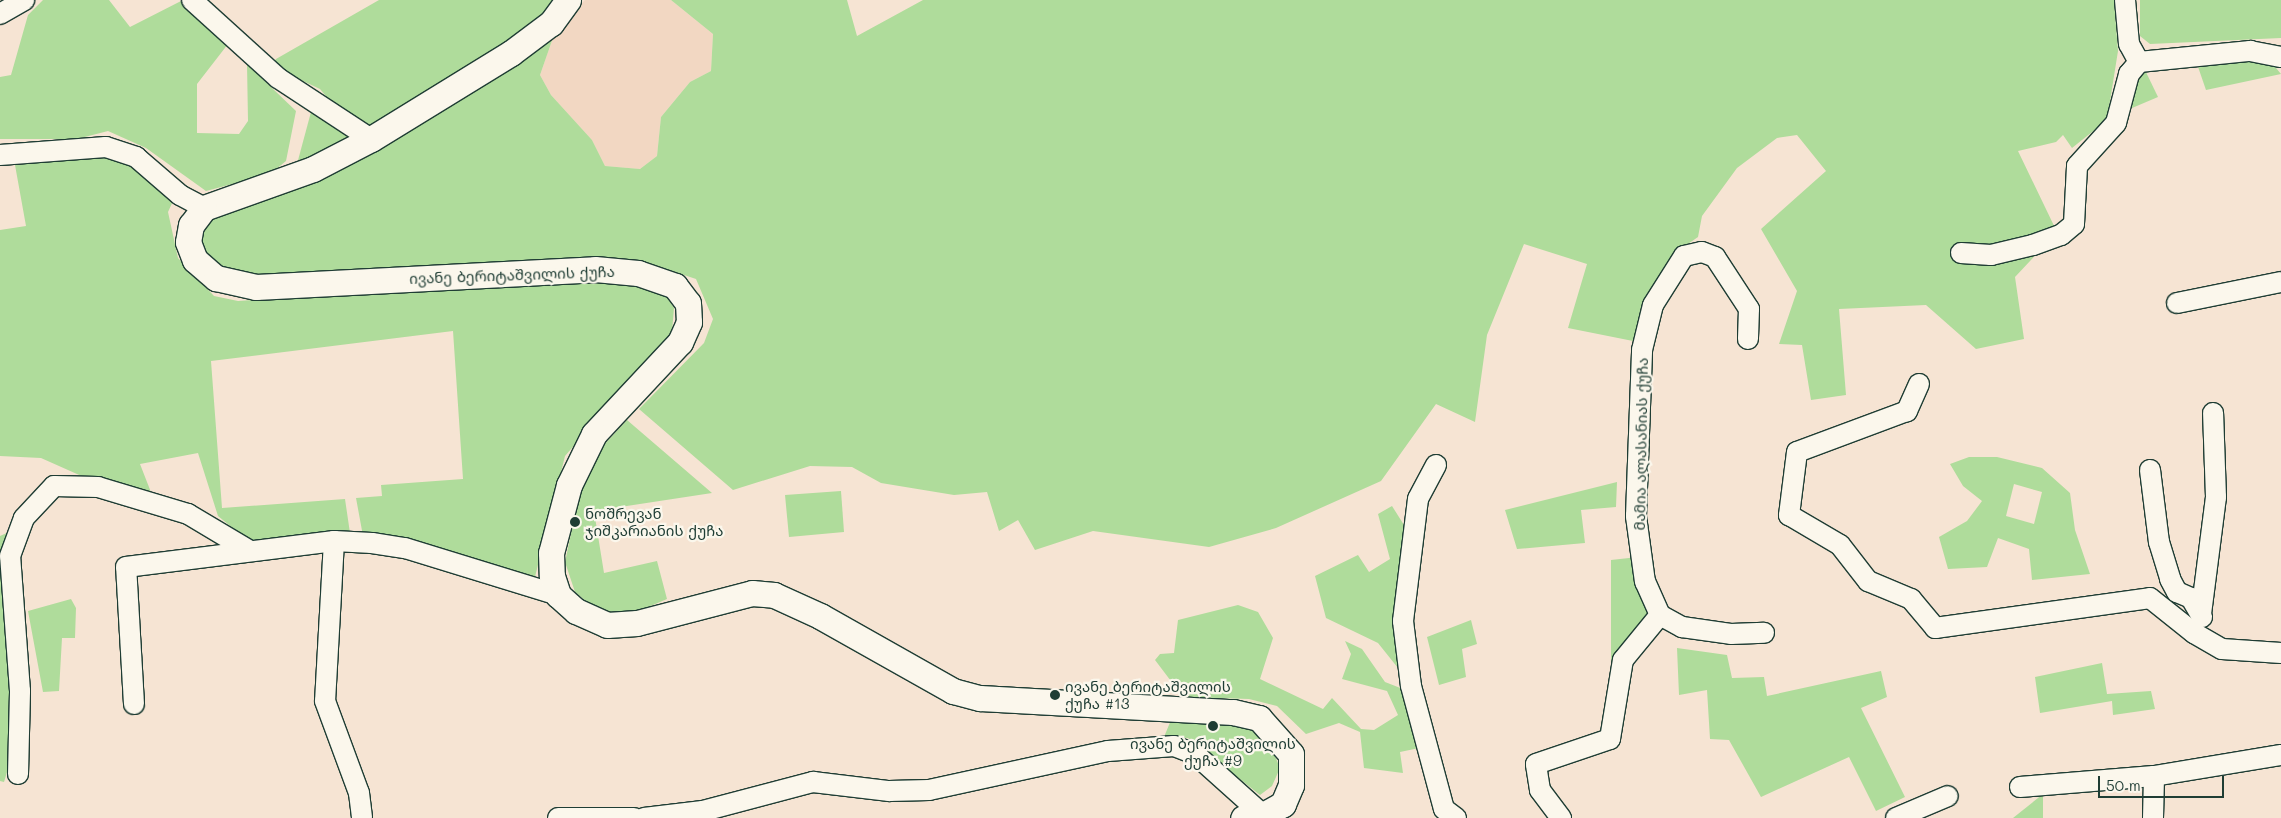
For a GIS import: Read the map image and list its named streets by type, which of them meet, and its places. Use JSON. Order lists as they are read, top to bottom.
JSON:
{
  "streets": {
    "main road": ["ივანე ბერიტაშვილის ქუჩა"],
    "street": ["მამია ალასანიას ქუჩა"]
  },
  "places": ["ნოშრევან ჯიშკარიანის ქუჩა", "ივანე ბერიტაშვილის ქუჩა #13", "ივანე ბერიტაშვილის ქუჩა #9"],
  "scale_bar": "50 m"
}
